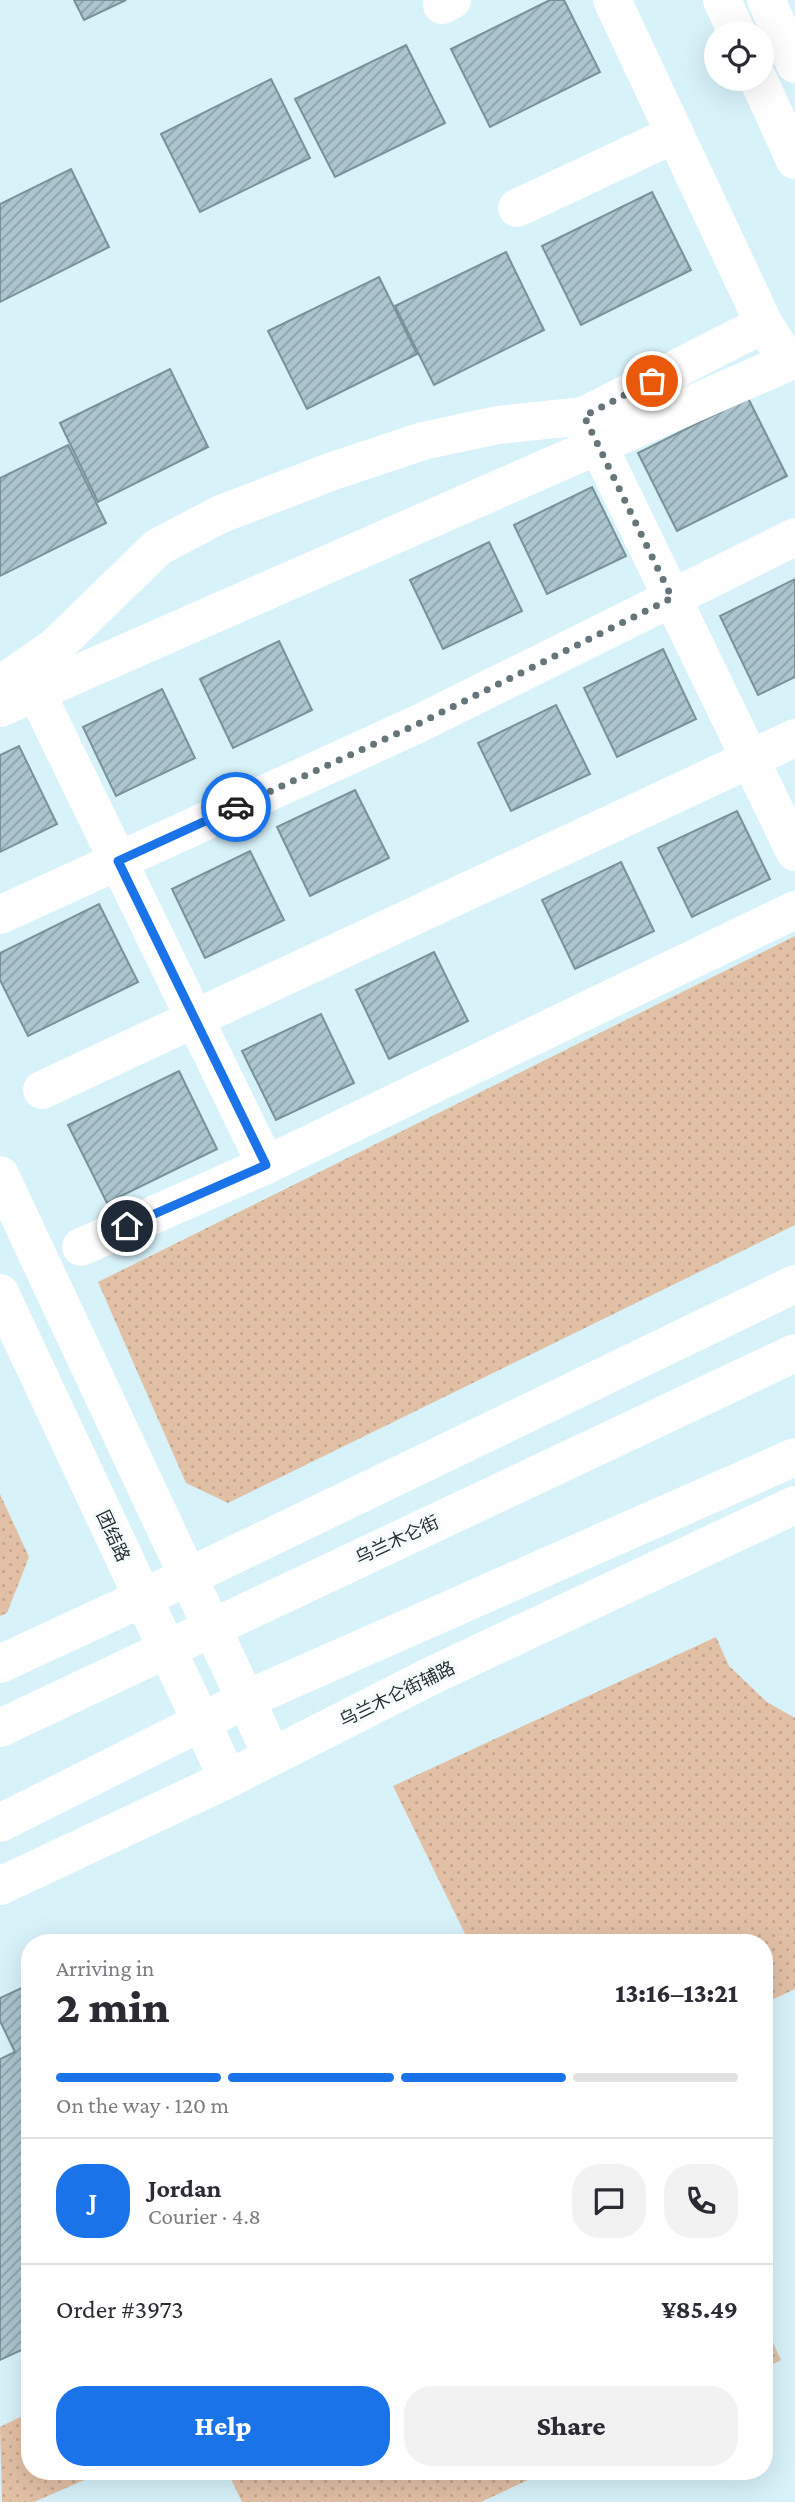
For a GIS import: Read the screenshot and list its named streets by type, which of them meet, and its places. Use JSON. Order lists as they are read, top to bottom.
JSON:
{
  "streets": {
    "street": ["团结路", "乌兰木仑街", "乌兰木仑街辅路"]
  },
  "crossings": [
    ["团结路", "乌兰木仑街"],
    ["团结路", "乌兰木仑街辅路"]
  ],
  "page": {
    "heading": ["2 min", "Arriving in", "13:16–13:21"],
    "panel": [
      "Jordan",
      "Courier · 4.8",
      "Order #3973",
      "¥85.49"
    ],
    "bar": "On the way · 120 m",
    "round": "J",
    "buttons": ["Help", "Share"]
  }
}
